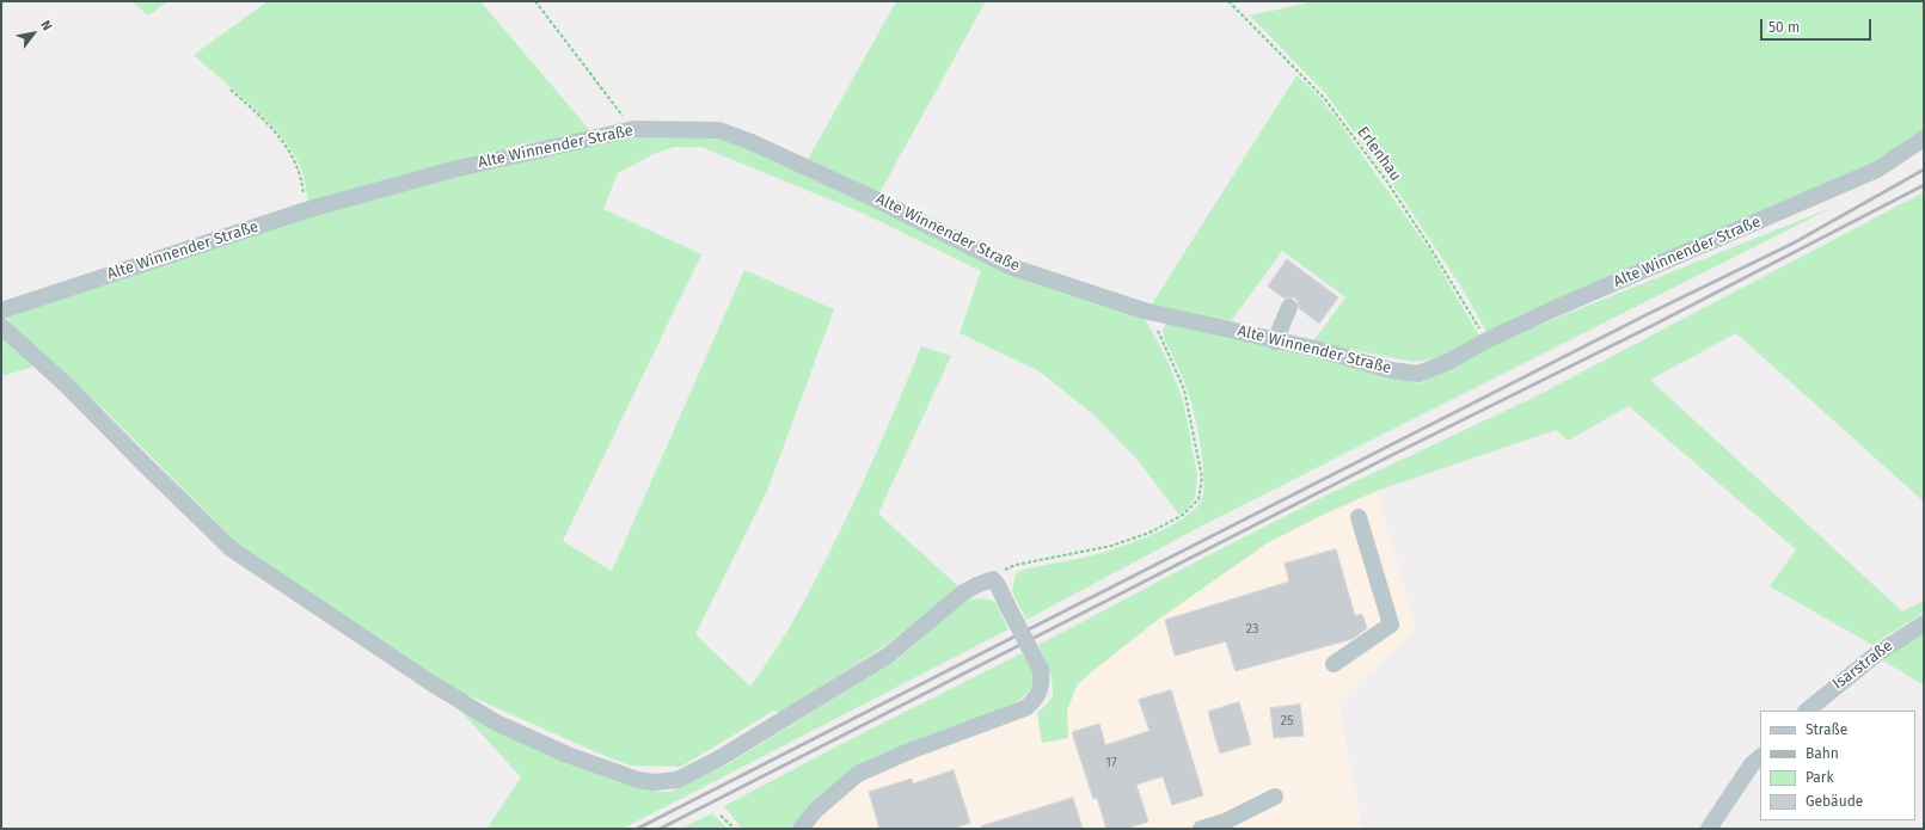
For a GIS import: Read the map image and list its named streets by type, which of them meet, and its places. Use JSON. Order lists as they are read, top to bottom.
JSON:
{
  "streets": {
    "street": ["Alte Winnender Straße", "Isarstraße"],
    "path": ["Erlenhau"]
  },
  "crossings": [
    ["Alte Winnender Straße", "Erlenhau"]
  ],
  "house_numbers": ["23", "25", "17"],
  "legend": [
    "Straße",
    "Bahn",
    "Park",
    "Gebäude"
  ],
  "scale_bar": "50 m",
  "north": "top right"
}
